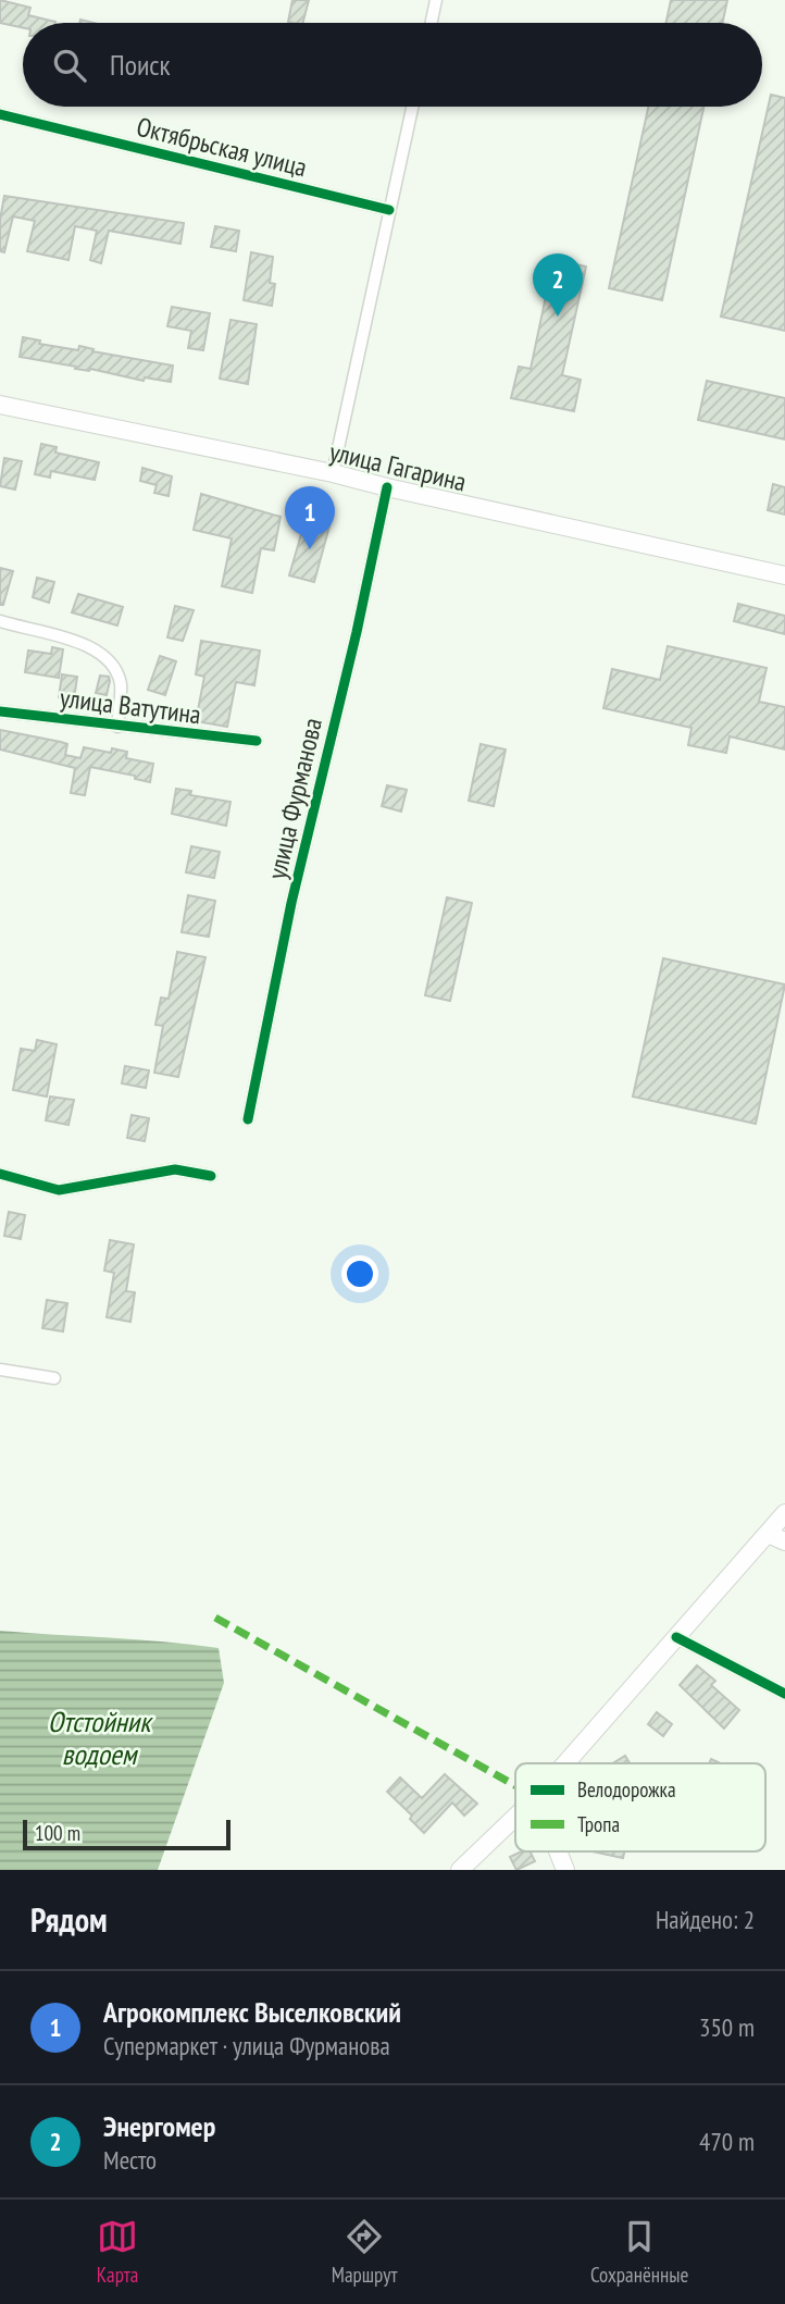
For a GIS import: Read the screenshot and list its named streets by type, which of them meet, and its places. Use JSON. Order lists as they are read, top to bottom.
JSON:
{
  "streets": {
    "main road": ["улица Гагарина"],
    "street": ["Октябрьская улица", "улица Ватутина", "улица Фурманова"]
  },
  "crossings": [
    ["улица Гагарина", "улица Фурманова"]
  ],
  "water": ["Отстойник водоем"],
  "legend": ["Велодорожка", "Тропа"],
  "scale_bar": "100 m",
  "page": {
    "search": "Поиск",
    "pins": ["2", "1"],
    "scale": "100 m",
    "heading": ["Рядом", "Найдено: 2"],
    "list": [
      {
        "mark": "1",
        "name": "Агрокомплекс Выселковский",
        "note": "Супермаркет · улица Фурманова",
        "value": "350 m"
      },
      {
        "mark": "2",
        "name": "Энергомер",
        "note": "Место",
        "value": "470 m"
      }
    ],
    "nav": ["Карта", "Маршрут", "Сохранённые"]
  }
}
